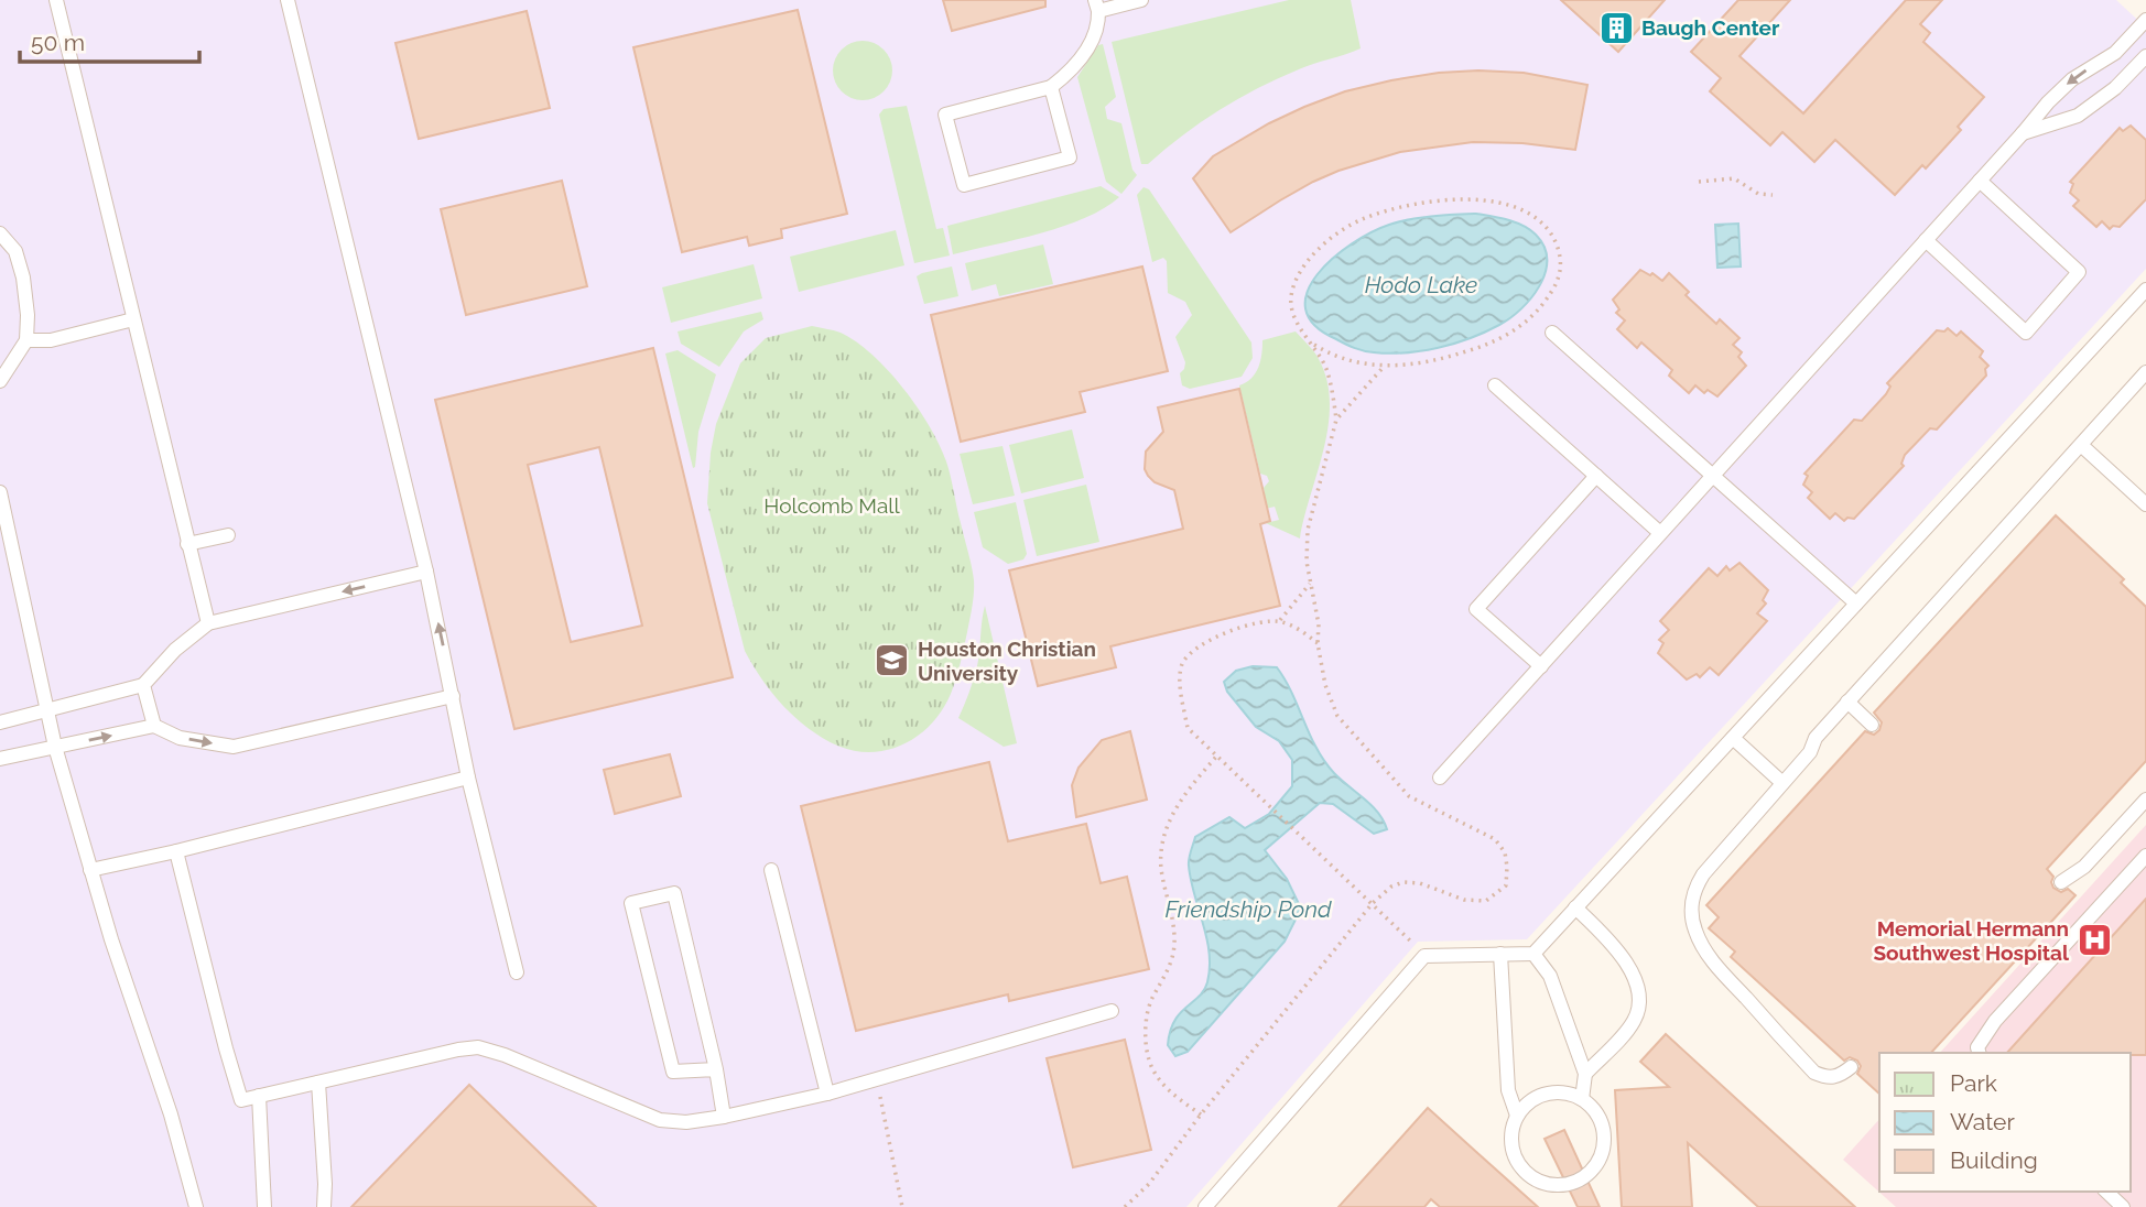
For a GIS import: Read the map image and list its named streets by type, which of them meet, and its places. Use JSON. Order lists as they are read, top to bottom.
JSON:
{
  "water": ["Hodo Lake", "Friendship Pond"],
  "parks": ["Holcomb Mall"],
  "places": {
    "building": ["Baugh Center"],
    "school or university": ["Houston Christian University"],
    "hospital": ["Memorial Hermann Southwest Hospital"]
  },
  "legend": ["Park", "Water", "Building"],
  "scale_bar": "50 m"
}
